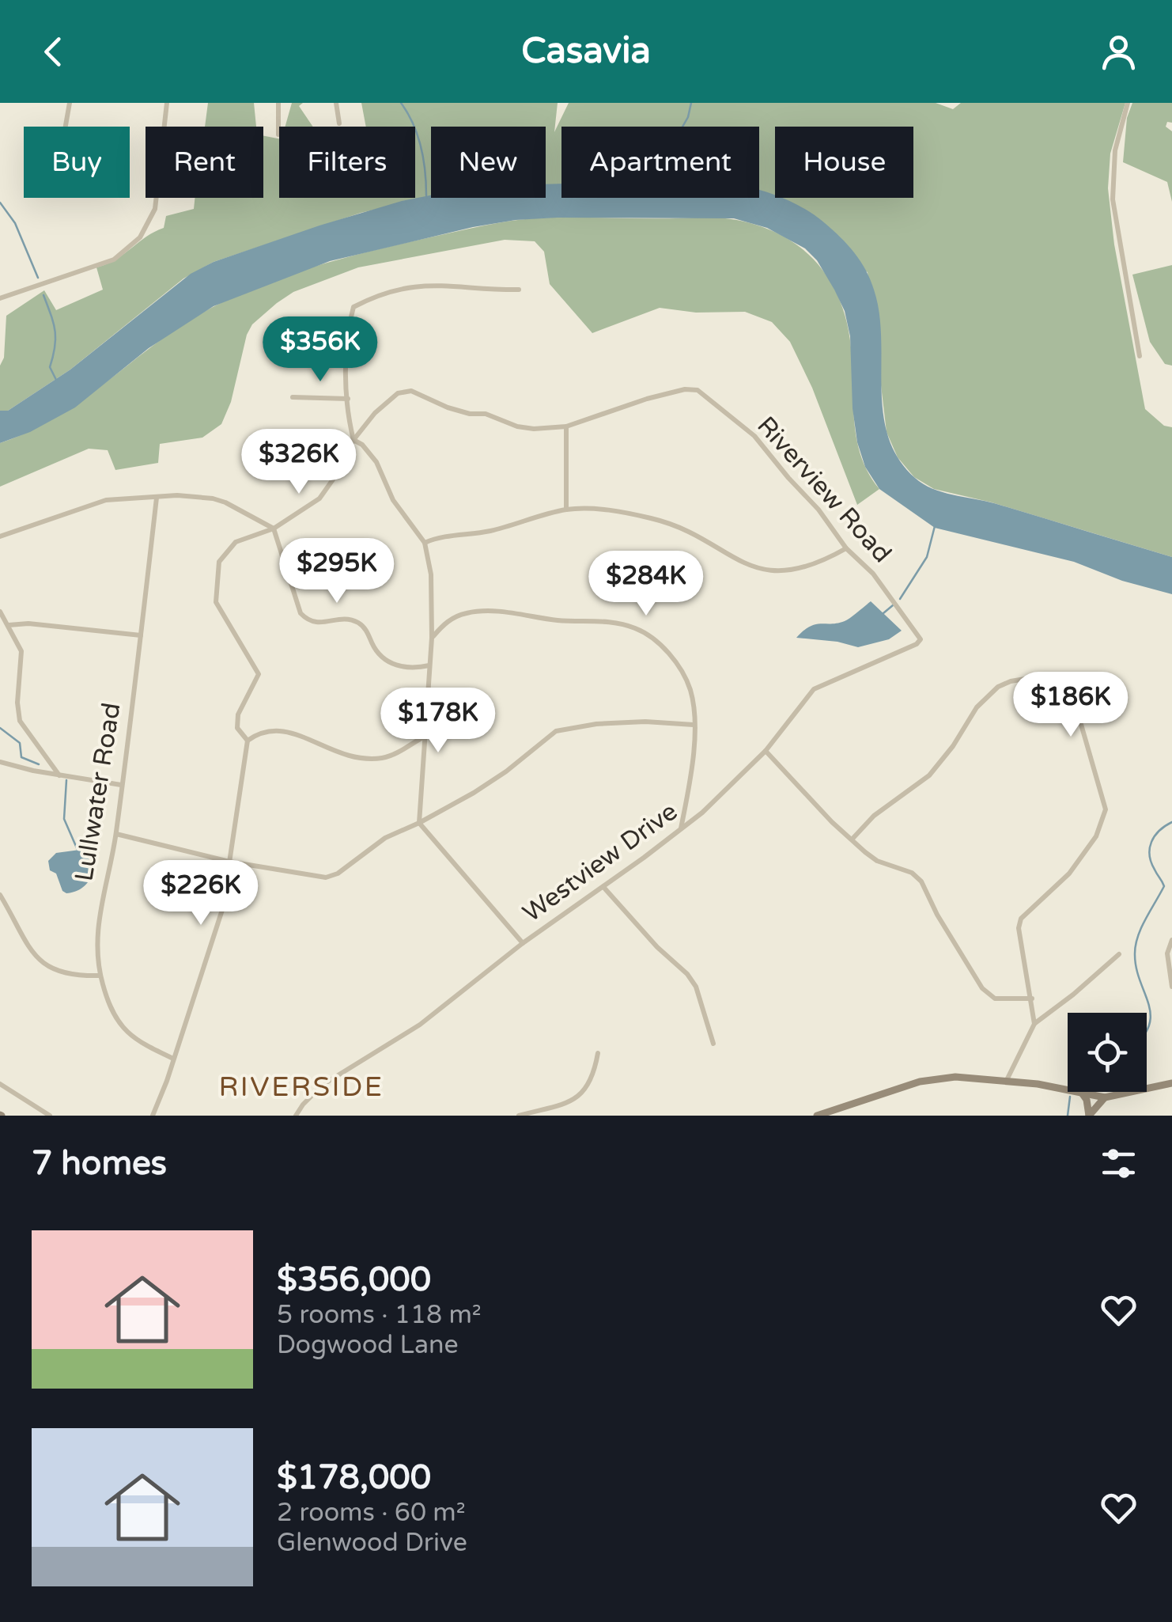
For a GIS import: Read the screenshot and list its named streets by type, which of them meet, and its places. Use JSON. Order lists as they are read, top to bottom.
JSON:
{
  "streets": {
    "street": ["Riverview Road", "Lullwater Road", "Westview Drive"]
  },
  "crossings": [
    ["Riverview Road", "Lullwater Road"],
    ["Riverview Road", "Westview Drive"]
  ],
  "districts": ["RIVERSIDE"],
  "page": {
    "header": "Casavia",
    "chip": [
      "Buy",
      "Rent",
      "Filters",
      "New",
      "Apartment",
      "House"
    ],
    "price": [
      "$356K",
      "$326K",
      "$295K",
      "$284K",
      "$186K",
      "$178K",
      "$226K"
    ],
    "heading": "7 homes",
    "list": [
      {
        "name": "$356,000",
        "note": "5 rooms · 118 m² · Dogwood Lane"
      },
      {
        "name": "$178,000",
        "note": "2 rooms · 60 m² · Glenwood Drive"
      }
    ]
  }
}
